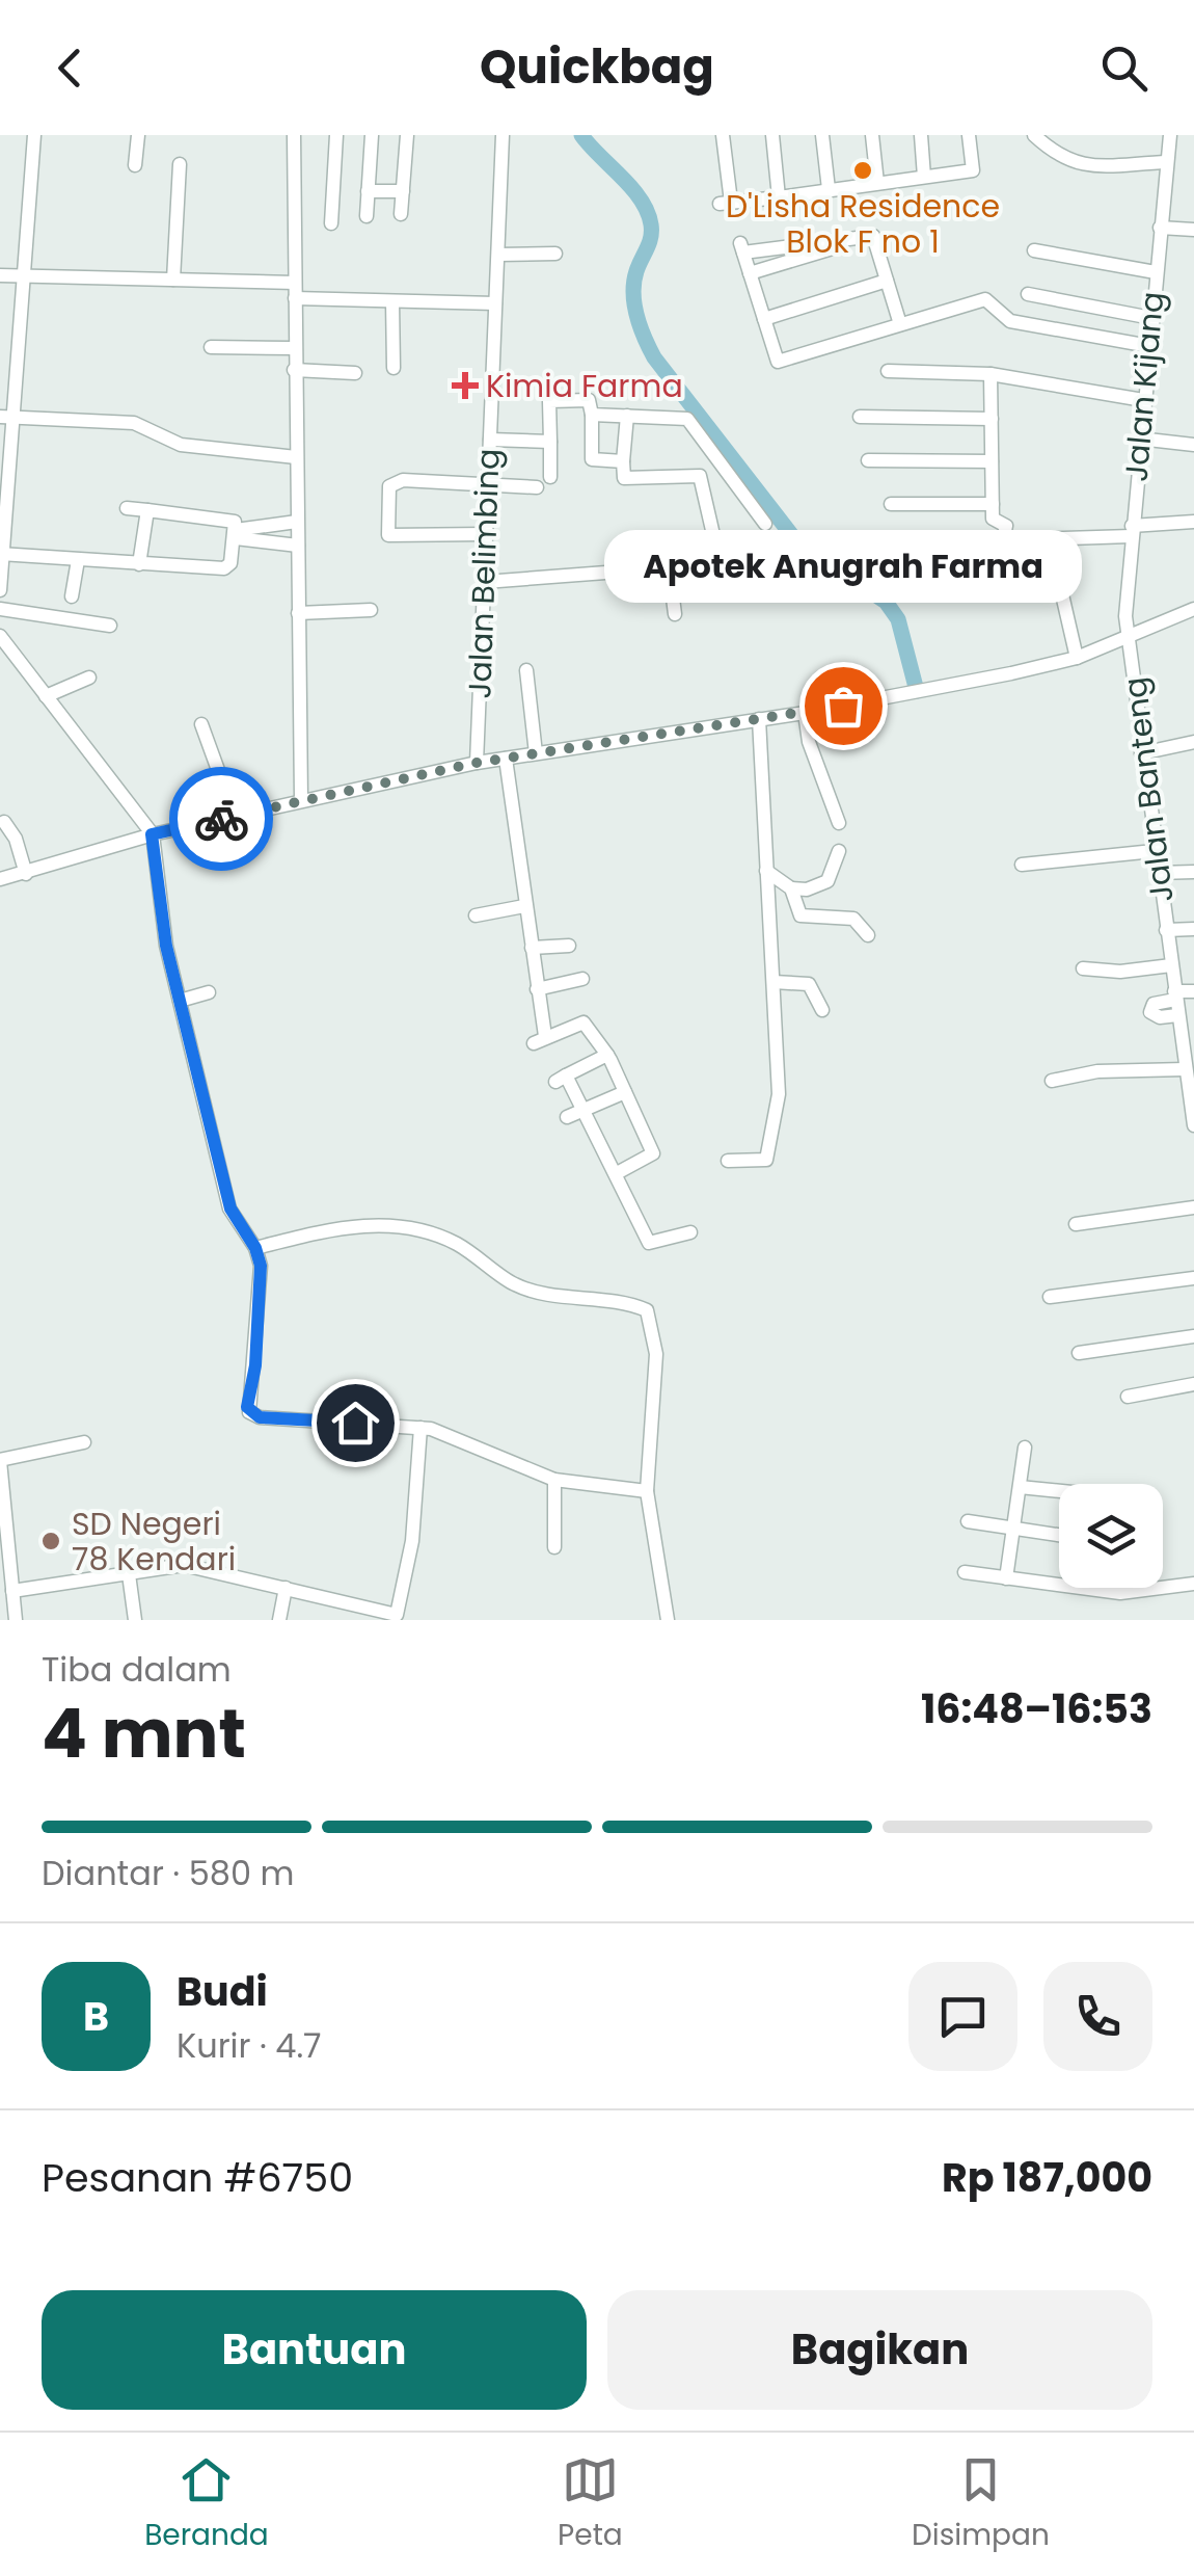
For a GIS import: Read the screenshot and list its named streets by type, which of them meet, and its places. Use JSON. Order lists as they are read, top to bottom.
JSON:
{
  "streets": {
    "street": ["Jalan Kijang", "Jalan Belimbing", "Jalan Banteng"]
  },
  "crossings": [
    ["Jalan Kijang", "Jalan Banteng"]
  ],
  "places": {
    "other": ["D'Lisha Residence Blok F no 1", "Apotek Anugrah Farma", "SD Negeri 78 Kendari"],
    "health": ["Kimia Farma"]
  },
  "page": {
    "header": "Quickbag",
    "bubble": "Apotek Anugrah Farma",
    "heading": ["4 mnt", "Tiba dalam", "16:48–16:53"],
    "panel": [
      "Budi",
      "Kurir · 4.7",
      "Pesanan #6750",
      "Rp 187,000"
    ],
    "bar": "Diantar · 580 m",
    "round": "B",
    "buttons": ["Bantuan", "Bagikan"],
    "tabs": ["Beranda", "Peta", "Disimpan"]
  }
}
